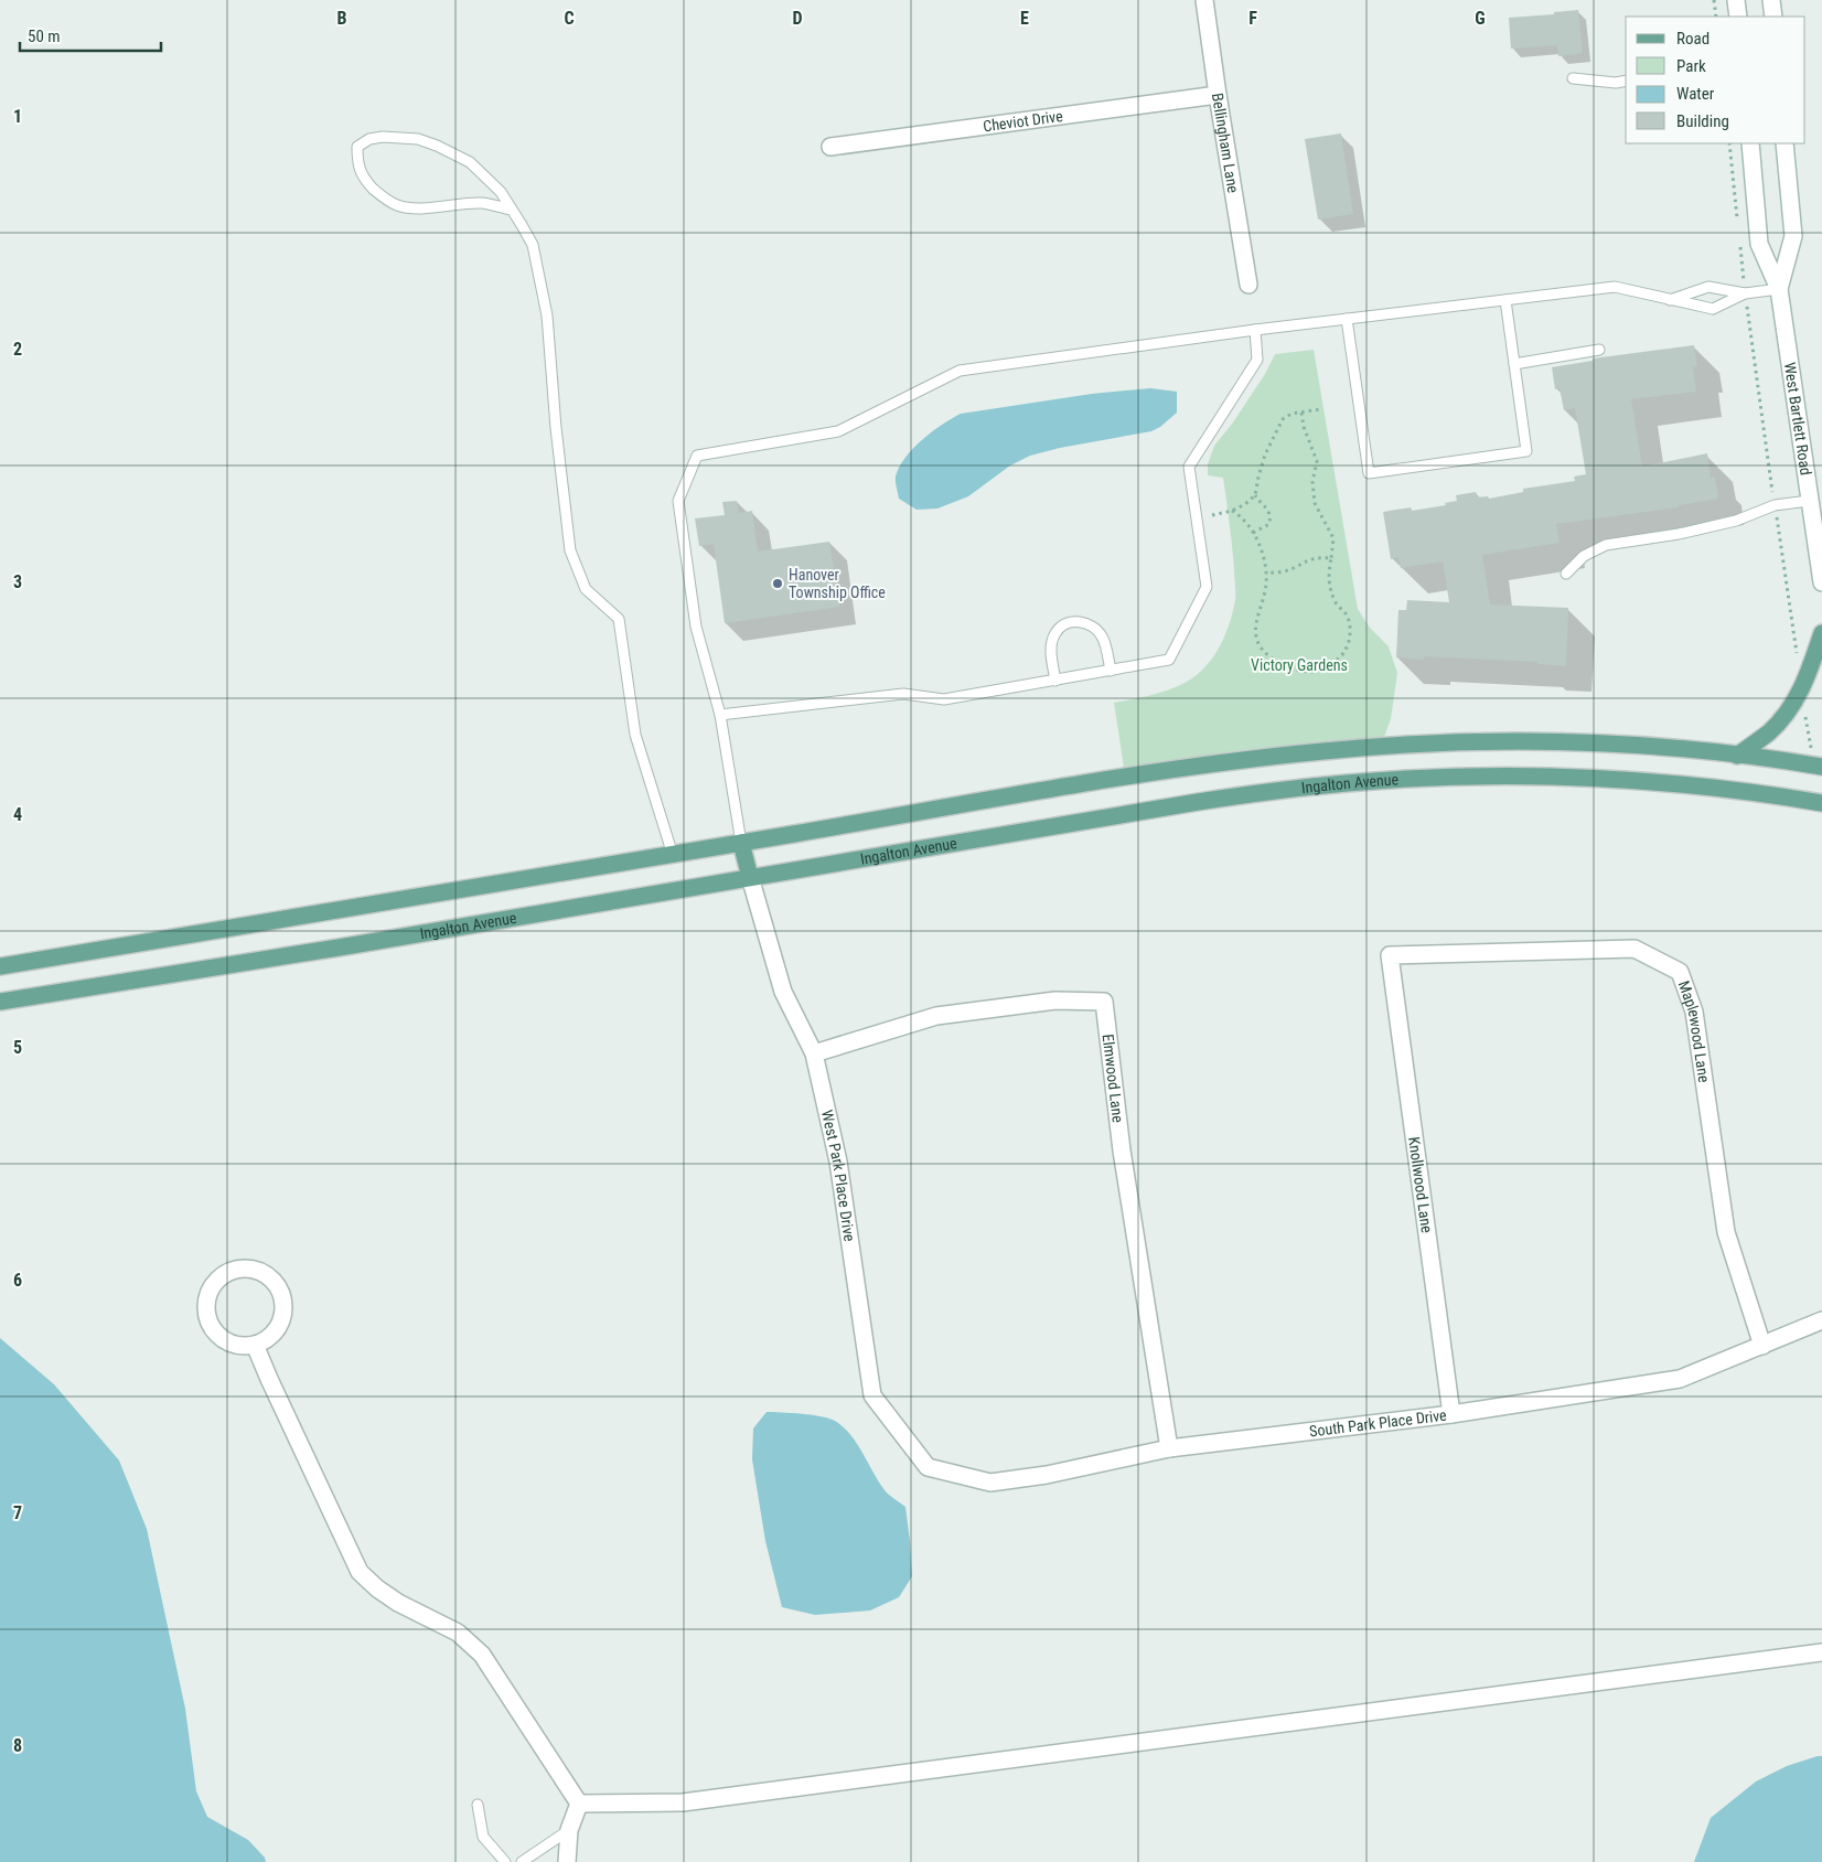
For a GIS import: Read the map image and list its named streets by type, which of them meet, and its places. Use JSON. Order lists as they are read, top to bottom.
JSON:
{
  "streets": {
    "main road": ["Ingalton Avenue"],
    "street": [
      "Cheviot Drive",
      "Bellingham Lane",
      "West Bartlett Road",
      "Maplewood Lane",
      "Elmwood Lane",
      "West Park Place Drive",
      "Knollwood Lane",
      "South Park Place Drive"
    ]
  },
  "crossings": [
    ["Cheviot Drive", "Bellingham Lane"],
    ["Ingalton Avenue", "West Park Place Drive"],
    ["Maplewood Lane", "Knollwood Lane"],
    ["Maplewood Lane", "South Park Place Drive"],
    ["Elmwood Lane", "West Park Place Drive"],
    ["Elmwood Lane", "South Park Place Drive"],
    ["West Park Place Drive", "South Park Place Drive"],
    ["Knollwood Lane", "South Park Place Drive"]
  ],
  "parks": ["Victory Gardens"],
  "places": ["Hanover Township Office"],
  "legend": [
    "Road",
    "Park",
    "Water",
    "Building"
  ],
  "scale_bar": "50 m",
  "grid": {
    "columns": [
      "B",
      "C",
      "D",
      "E",
      "F",
      "G"
    ],
    "rows": [
      "1",
      "2",
      "3",
      "4",
      "5",
      "6",
      "7",
      "8"
    ]
  }
}
